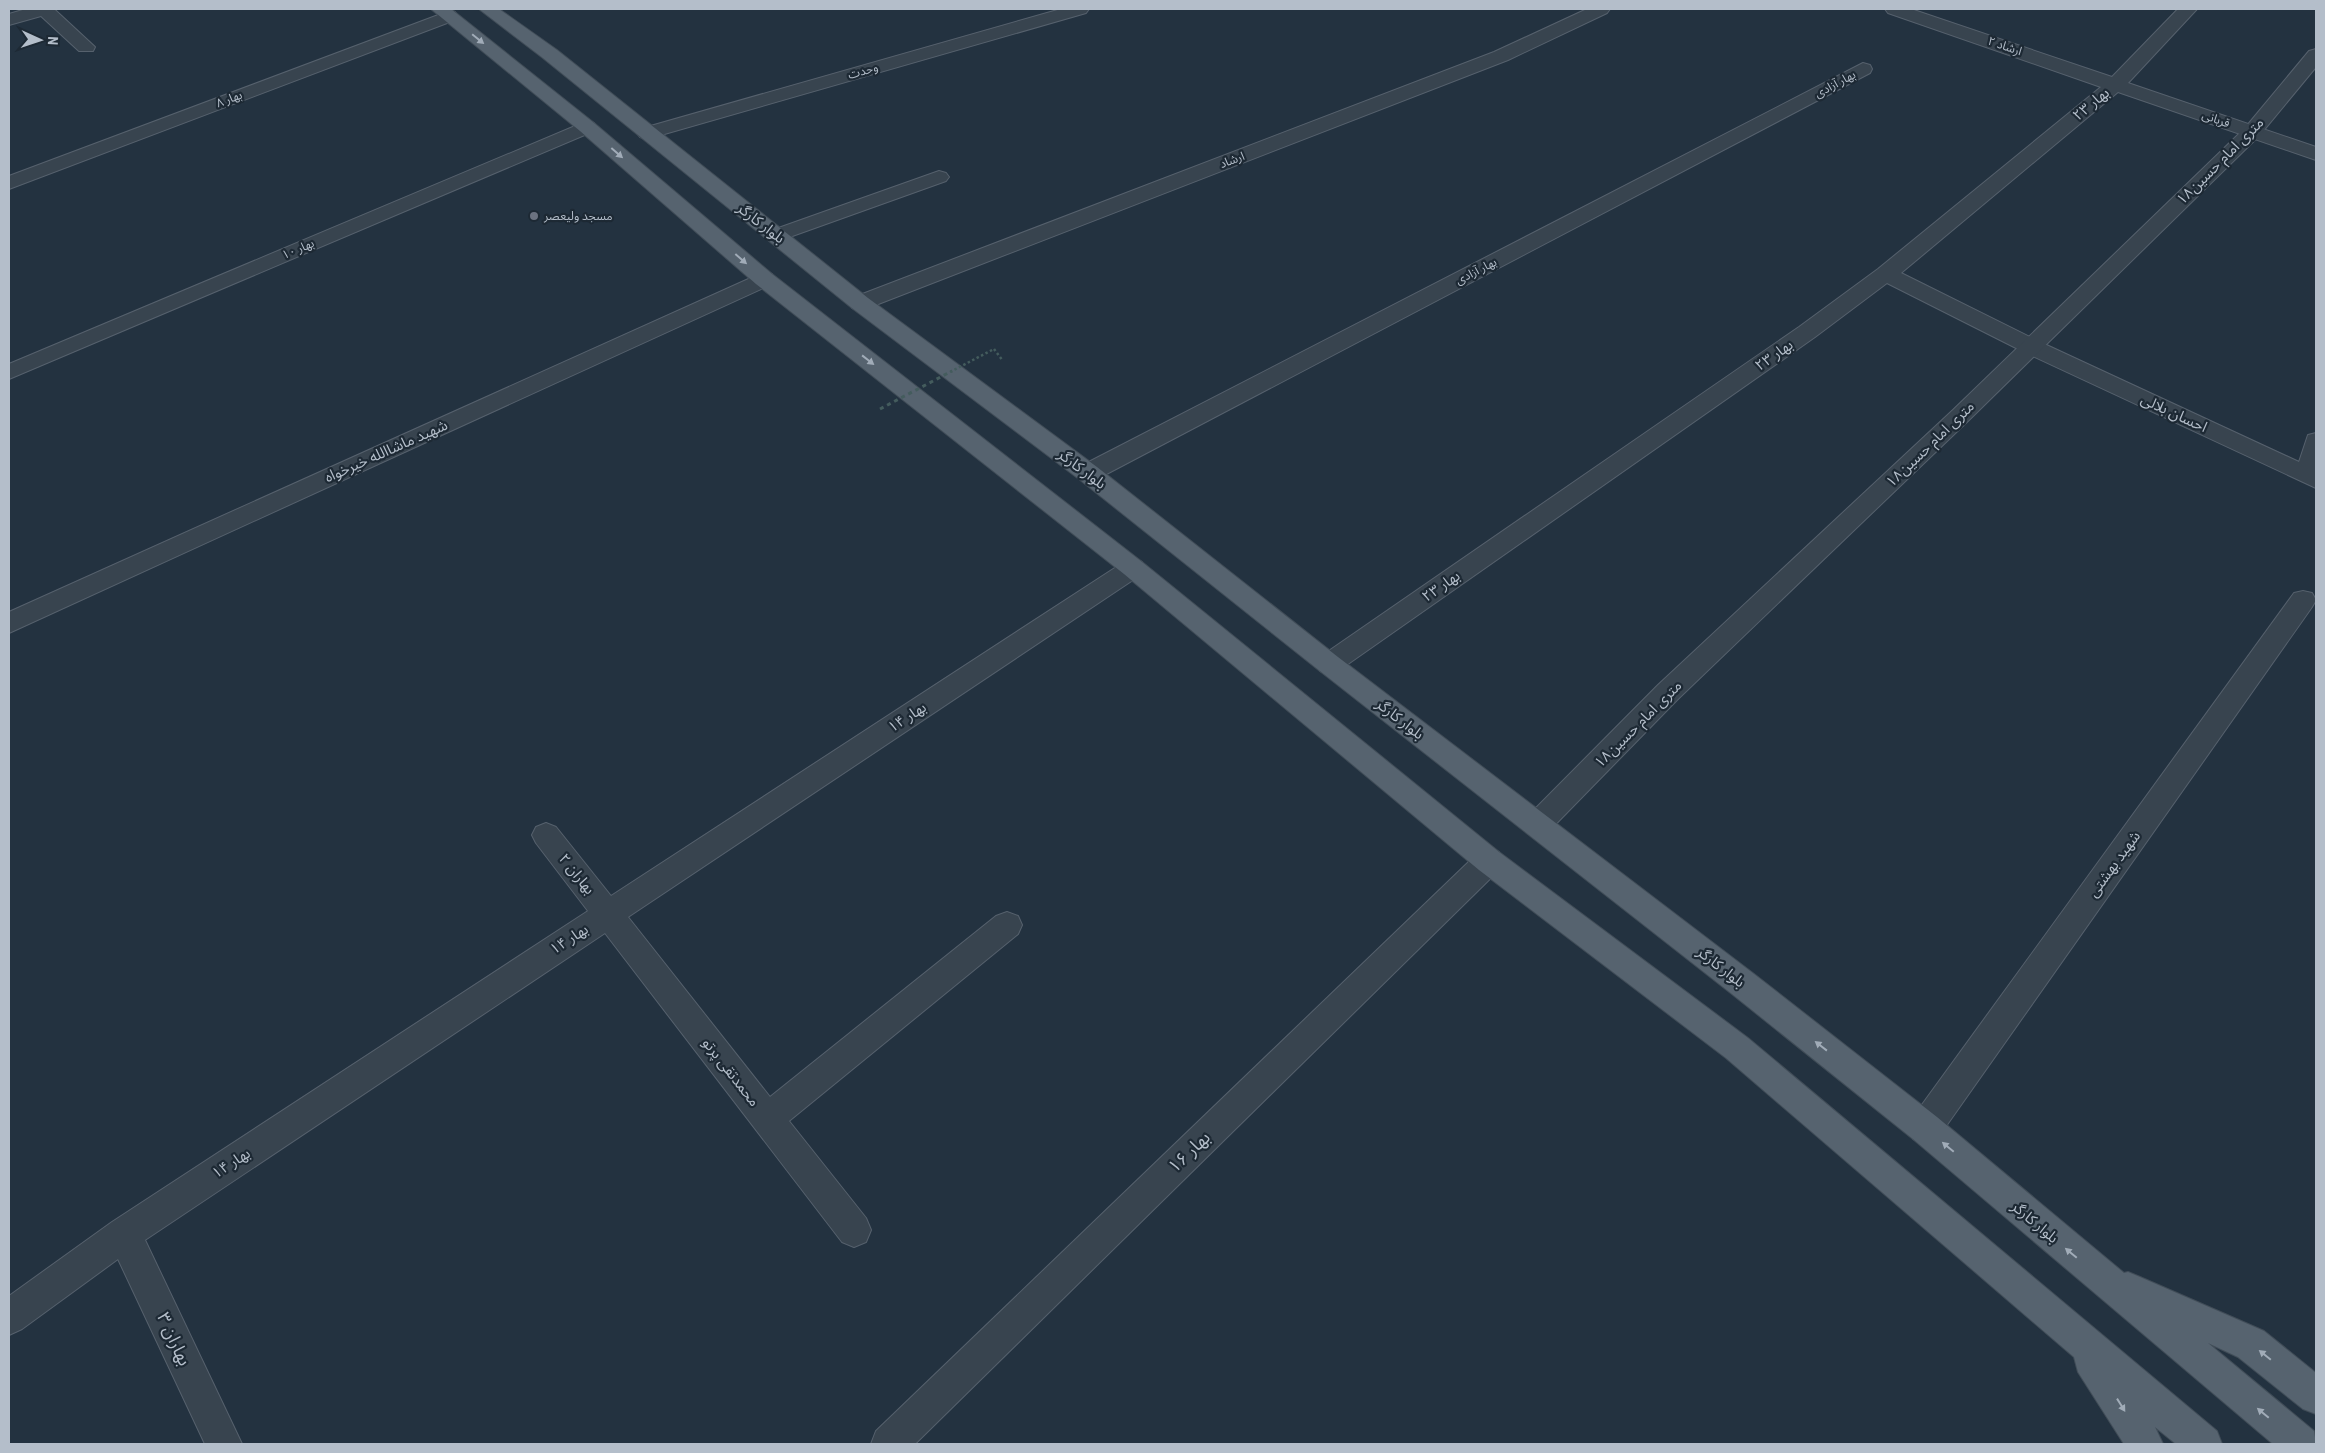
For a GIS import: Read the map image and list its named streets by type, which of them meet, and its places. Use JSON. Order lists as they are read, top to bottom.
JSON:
{
  "streets": {
    "main road": ["بلوار کارگر"],
    "street": [
      "ارشاد ۲",
      "وحدت",
      "بهار آزادی",
      "بهار ۸",
      "بهار ۲۳",
      "قربانی",
      "ارشاد",
      "۱۸متری امام حسین",
      "بهار ۱۰",
      "احسان بلالی",
      "شهید ماشاالله خیرخواه",
      "بهار ۱۴",
      "شهید بهشتی",
      "بهاران ۲",
      "محمدتقی پرتو",
      "بهار ۱۶",
      "بهاران ۳"
    ]
  },
  "crossings": [
    ["ارشاد ۲", "بهار ۲۳"],
    ["ارشاد ۲", "قربانی"],
    ["وحدت", "بلوار کارگر"],
    ["بهار آزادی", "بلوار کارگر"],
    ["بهار ۲۳", "قربانی"],
    ["بهار ۲۳", "بلوار کارگر"],
    ["بهار ۲۳", "احسان بلالی"],
    ["قربانی", "۱۸متری امام حسین"],
    ["ارشاد", "بلوار کارگر"],
    ["۱۸متری امام حسین", "بلوار کارگر"],
    ["۱۸متری امام حسین", "احسان بلالی"],
    ["بلوار کارگر", "شهید بهشتی"],
    ["بهار ۱۴", "بهاران ۲"],
    ["بهار ۱۴", "محمدتقی پرتو"],
    ["بهار ۱۴", "بهاران ۳"],
    ["بهاران ۲", "محمدتقی پرتو"]
  ],
  "places": ["مسجد ولیعصر"],
  "north": "right"
}
